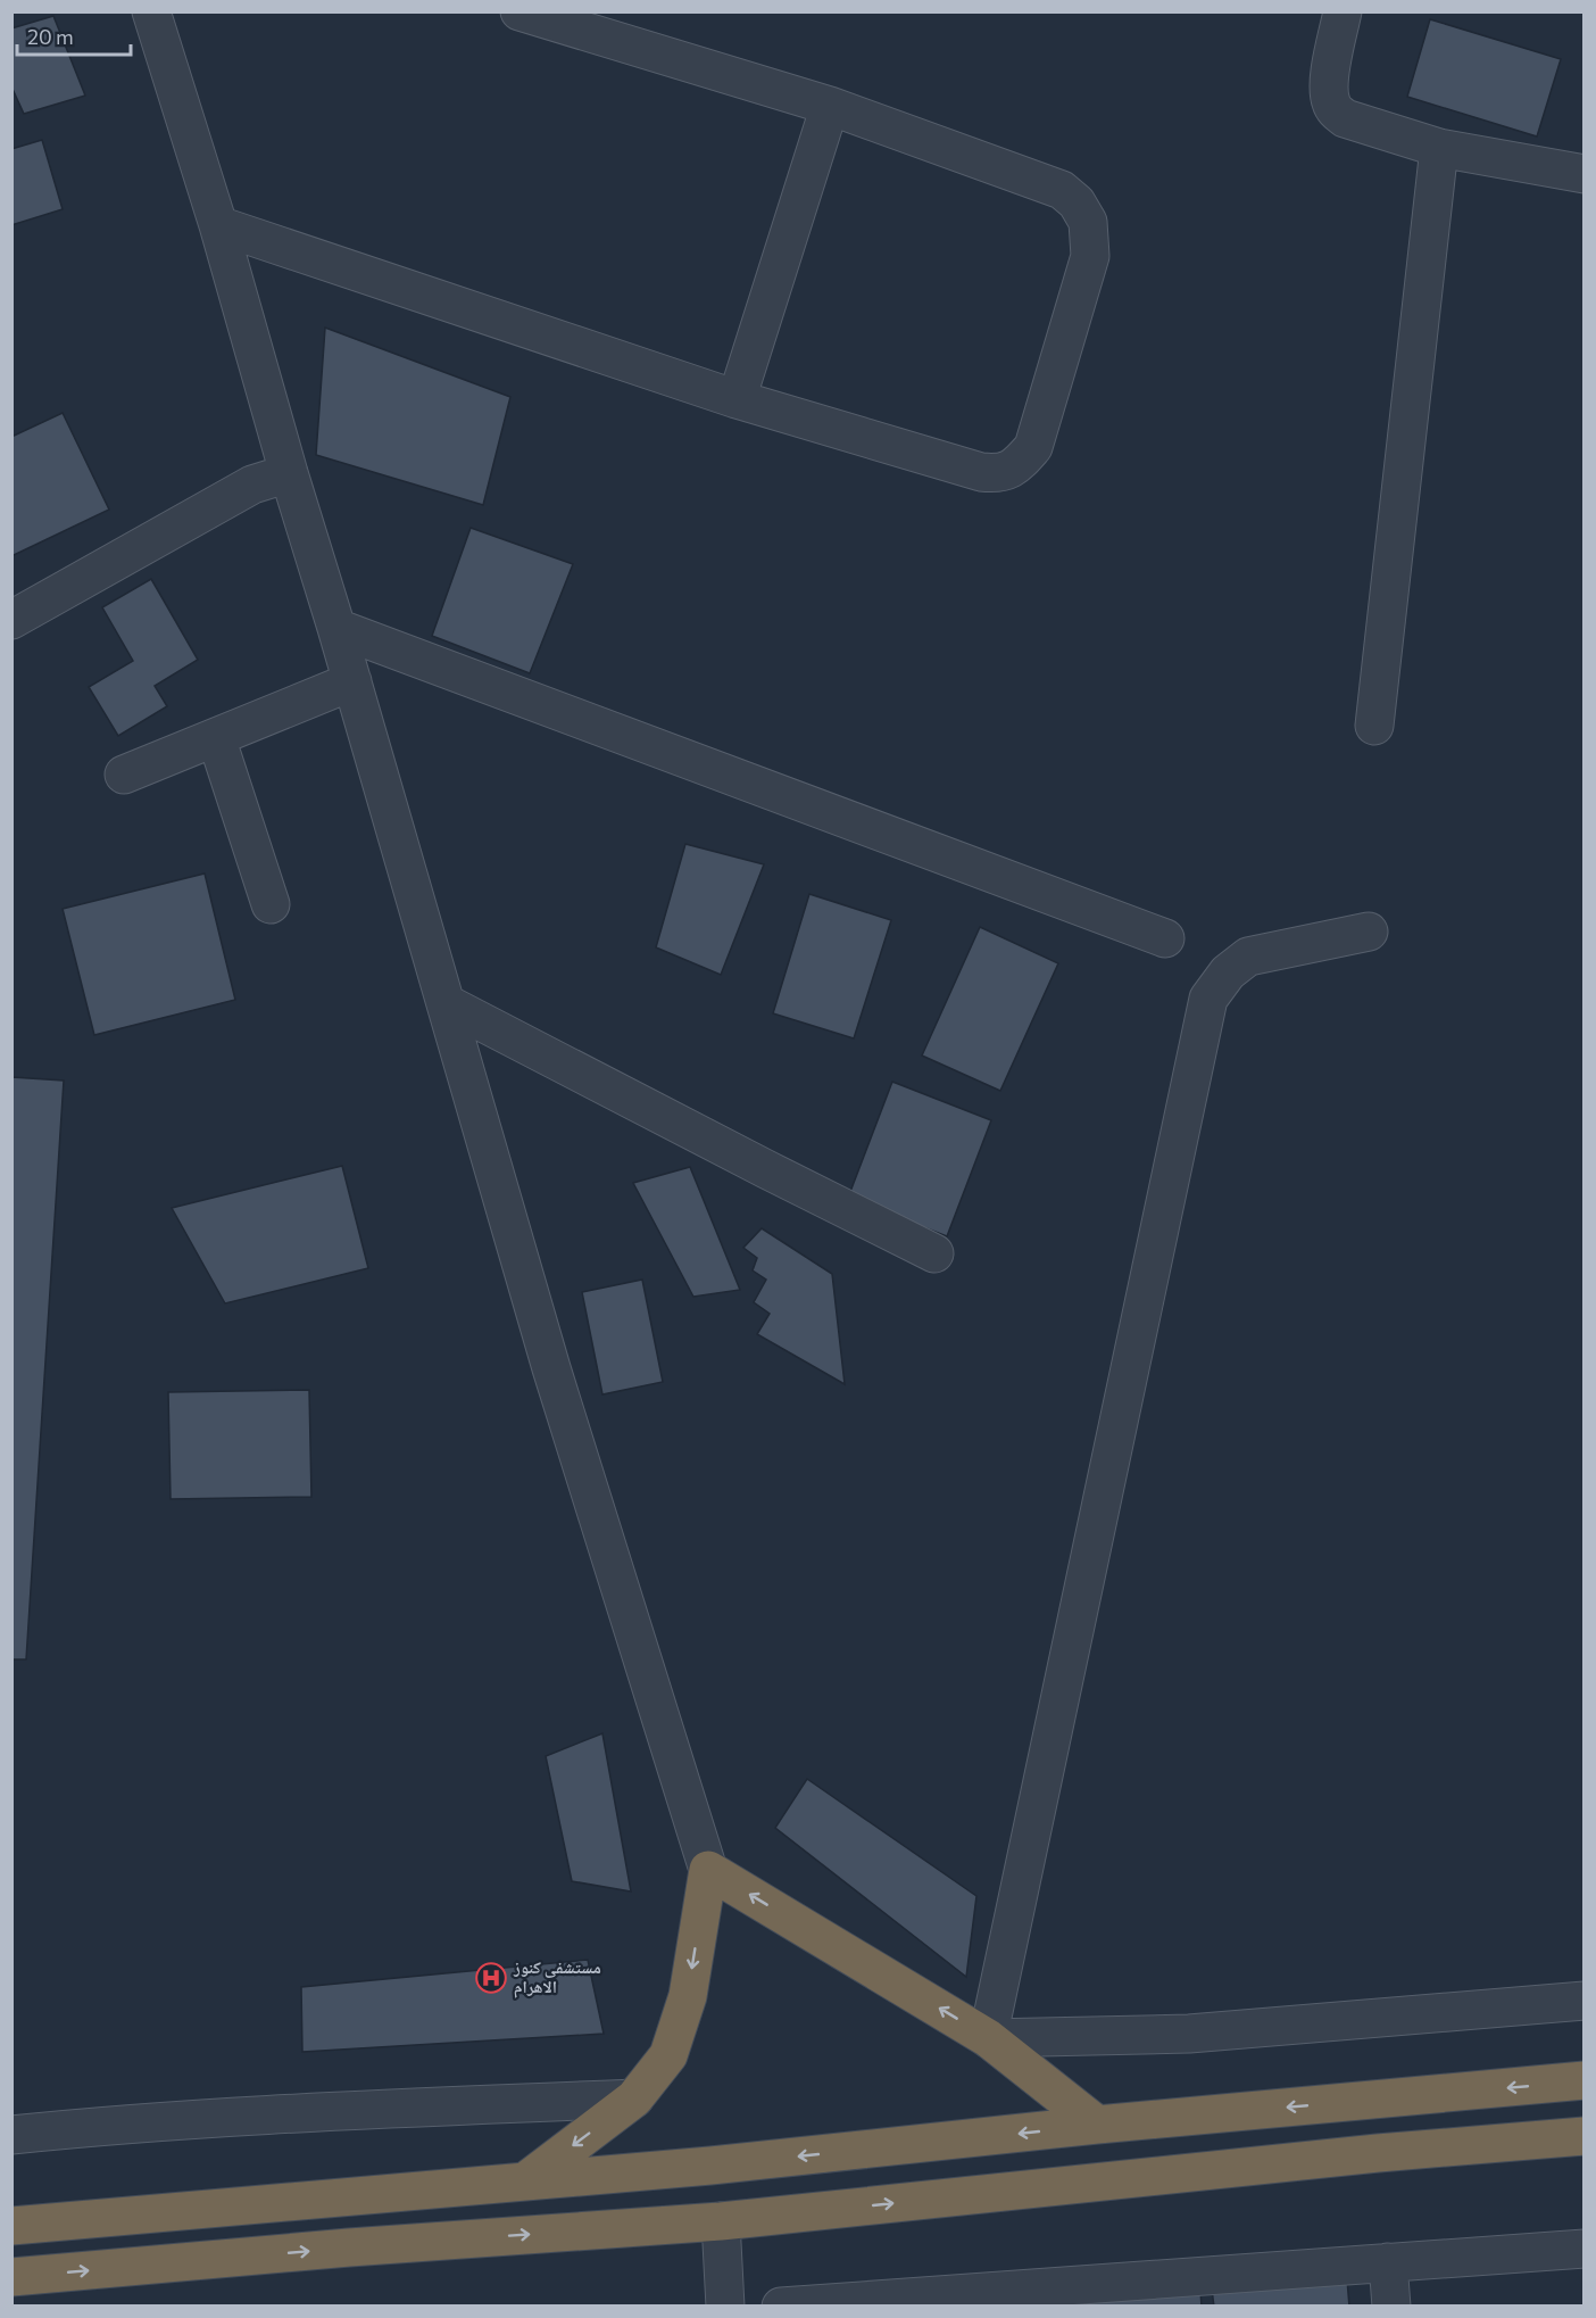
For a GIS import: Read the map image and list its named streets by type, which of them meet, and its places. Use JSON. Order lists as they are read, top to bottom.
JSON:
{
  "places": {
    "hospital": ["مستشفى كنوز الاهرام"]
  },
  "scale_bar": "20 m"
}
